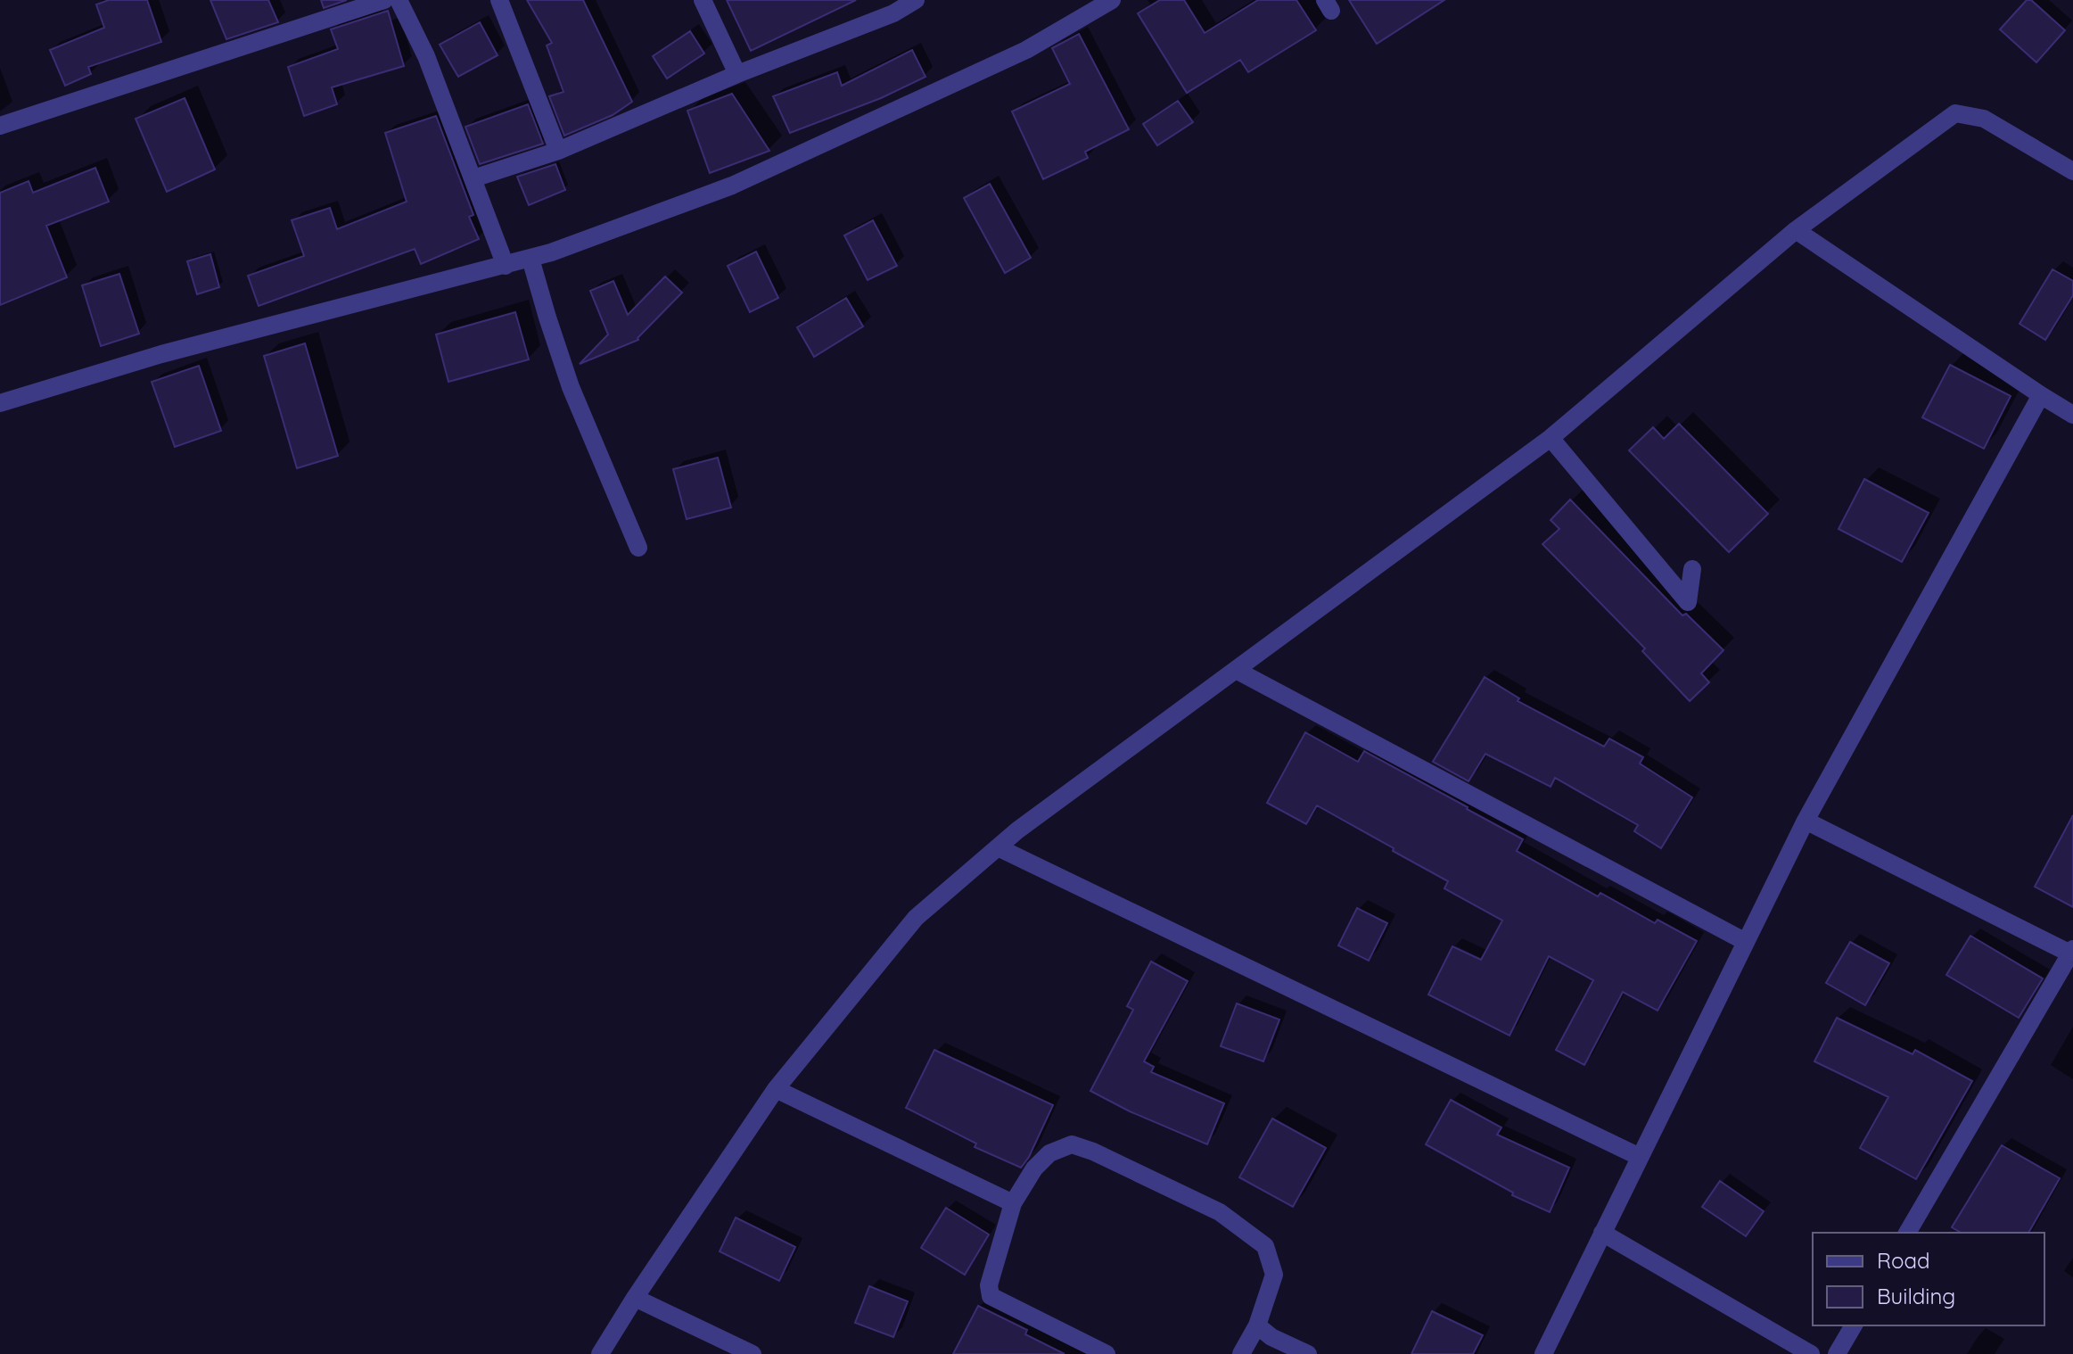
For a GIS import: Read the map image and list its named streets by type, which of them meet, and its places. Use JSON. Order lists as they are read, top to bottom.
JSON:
{
  "legend": ["Road", "Building"]
}
